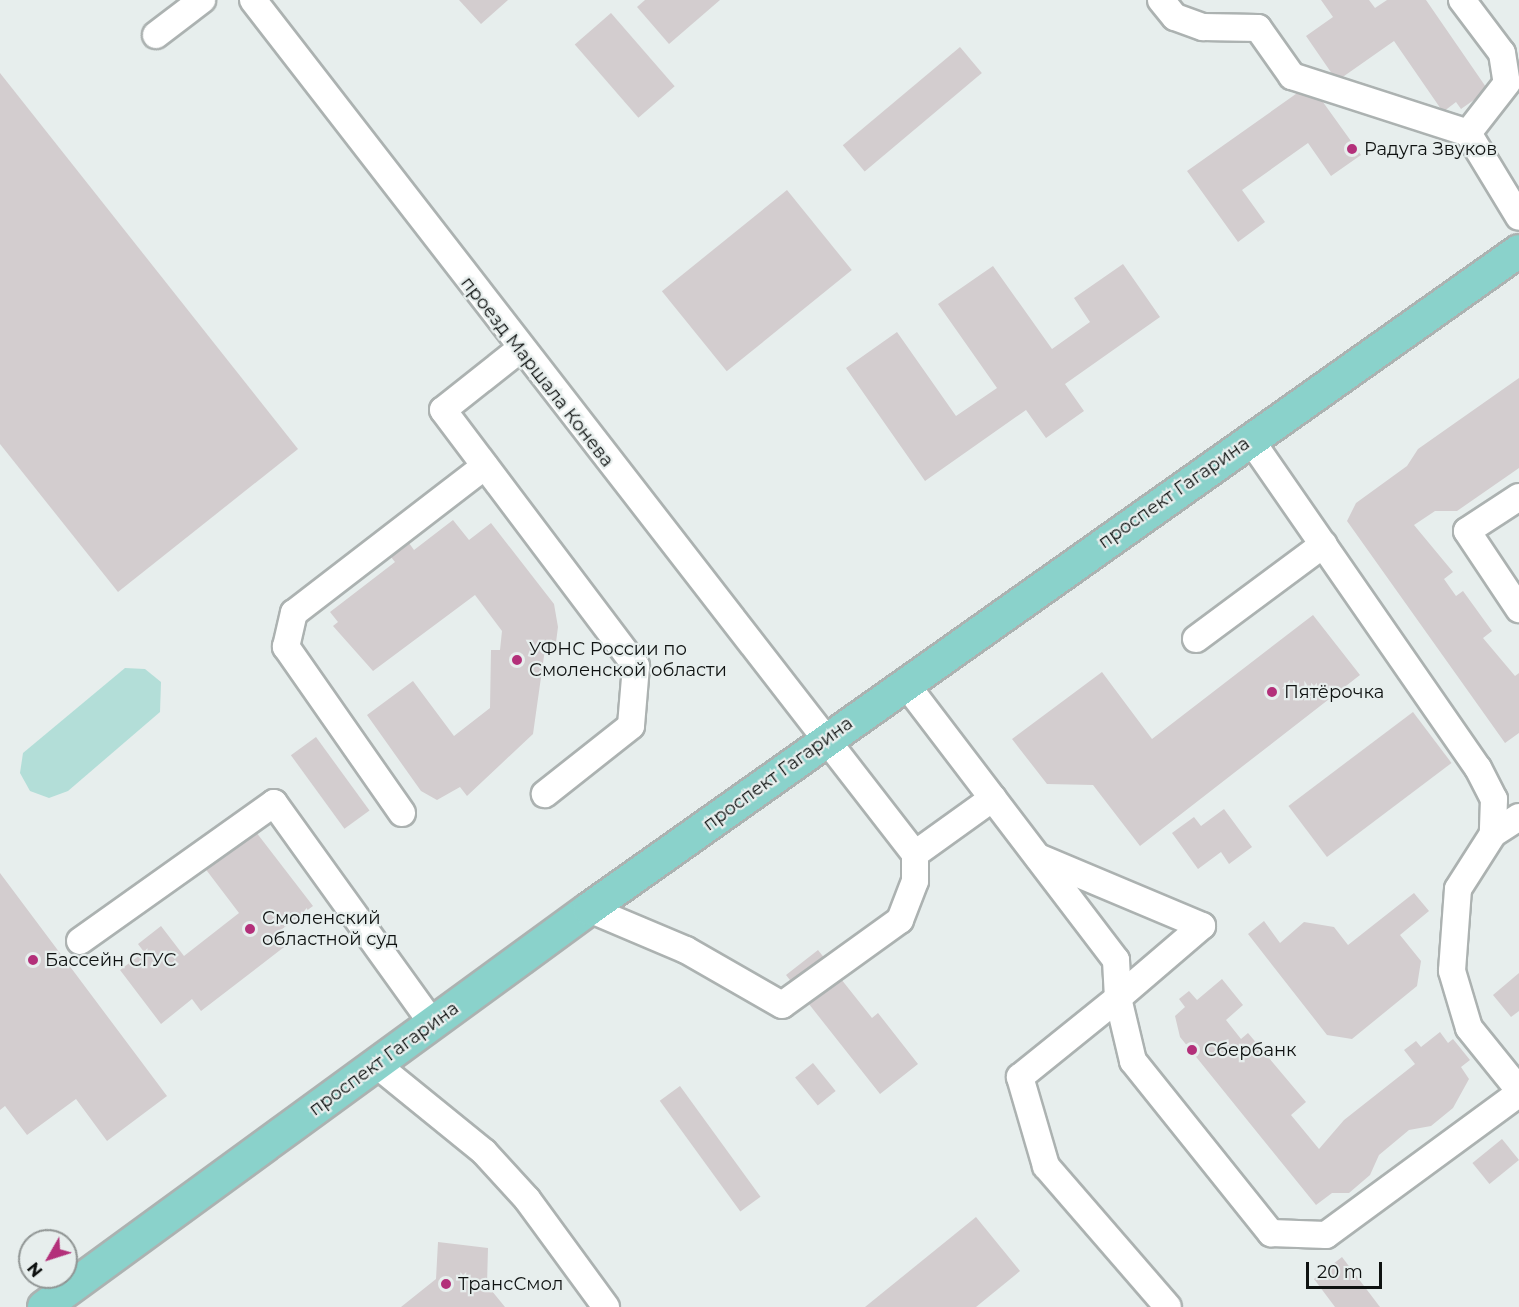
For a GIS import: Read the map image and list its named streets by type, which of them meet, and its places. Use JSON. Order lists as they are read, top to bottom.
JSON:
{
  "streets": {
    "main road": ["проспект Гагарина"],
    "street": ["проезд Маршала Конева"]
  },
  "crossings": [
    ["проезд Маршала Конева", "проспект Гагарина"]
  ],
  "places": [
    "Радуга Звуков",
    "УФНС России по Смоленской области",
    "Пятёрочка",
    "Смоленский областной суд",
    "Бассейн СГУС",
    "Сбербанк",
    "ТрансСмол"
  ],
  "scale_bar": "20 m",
  "north": "bottom left"
}
